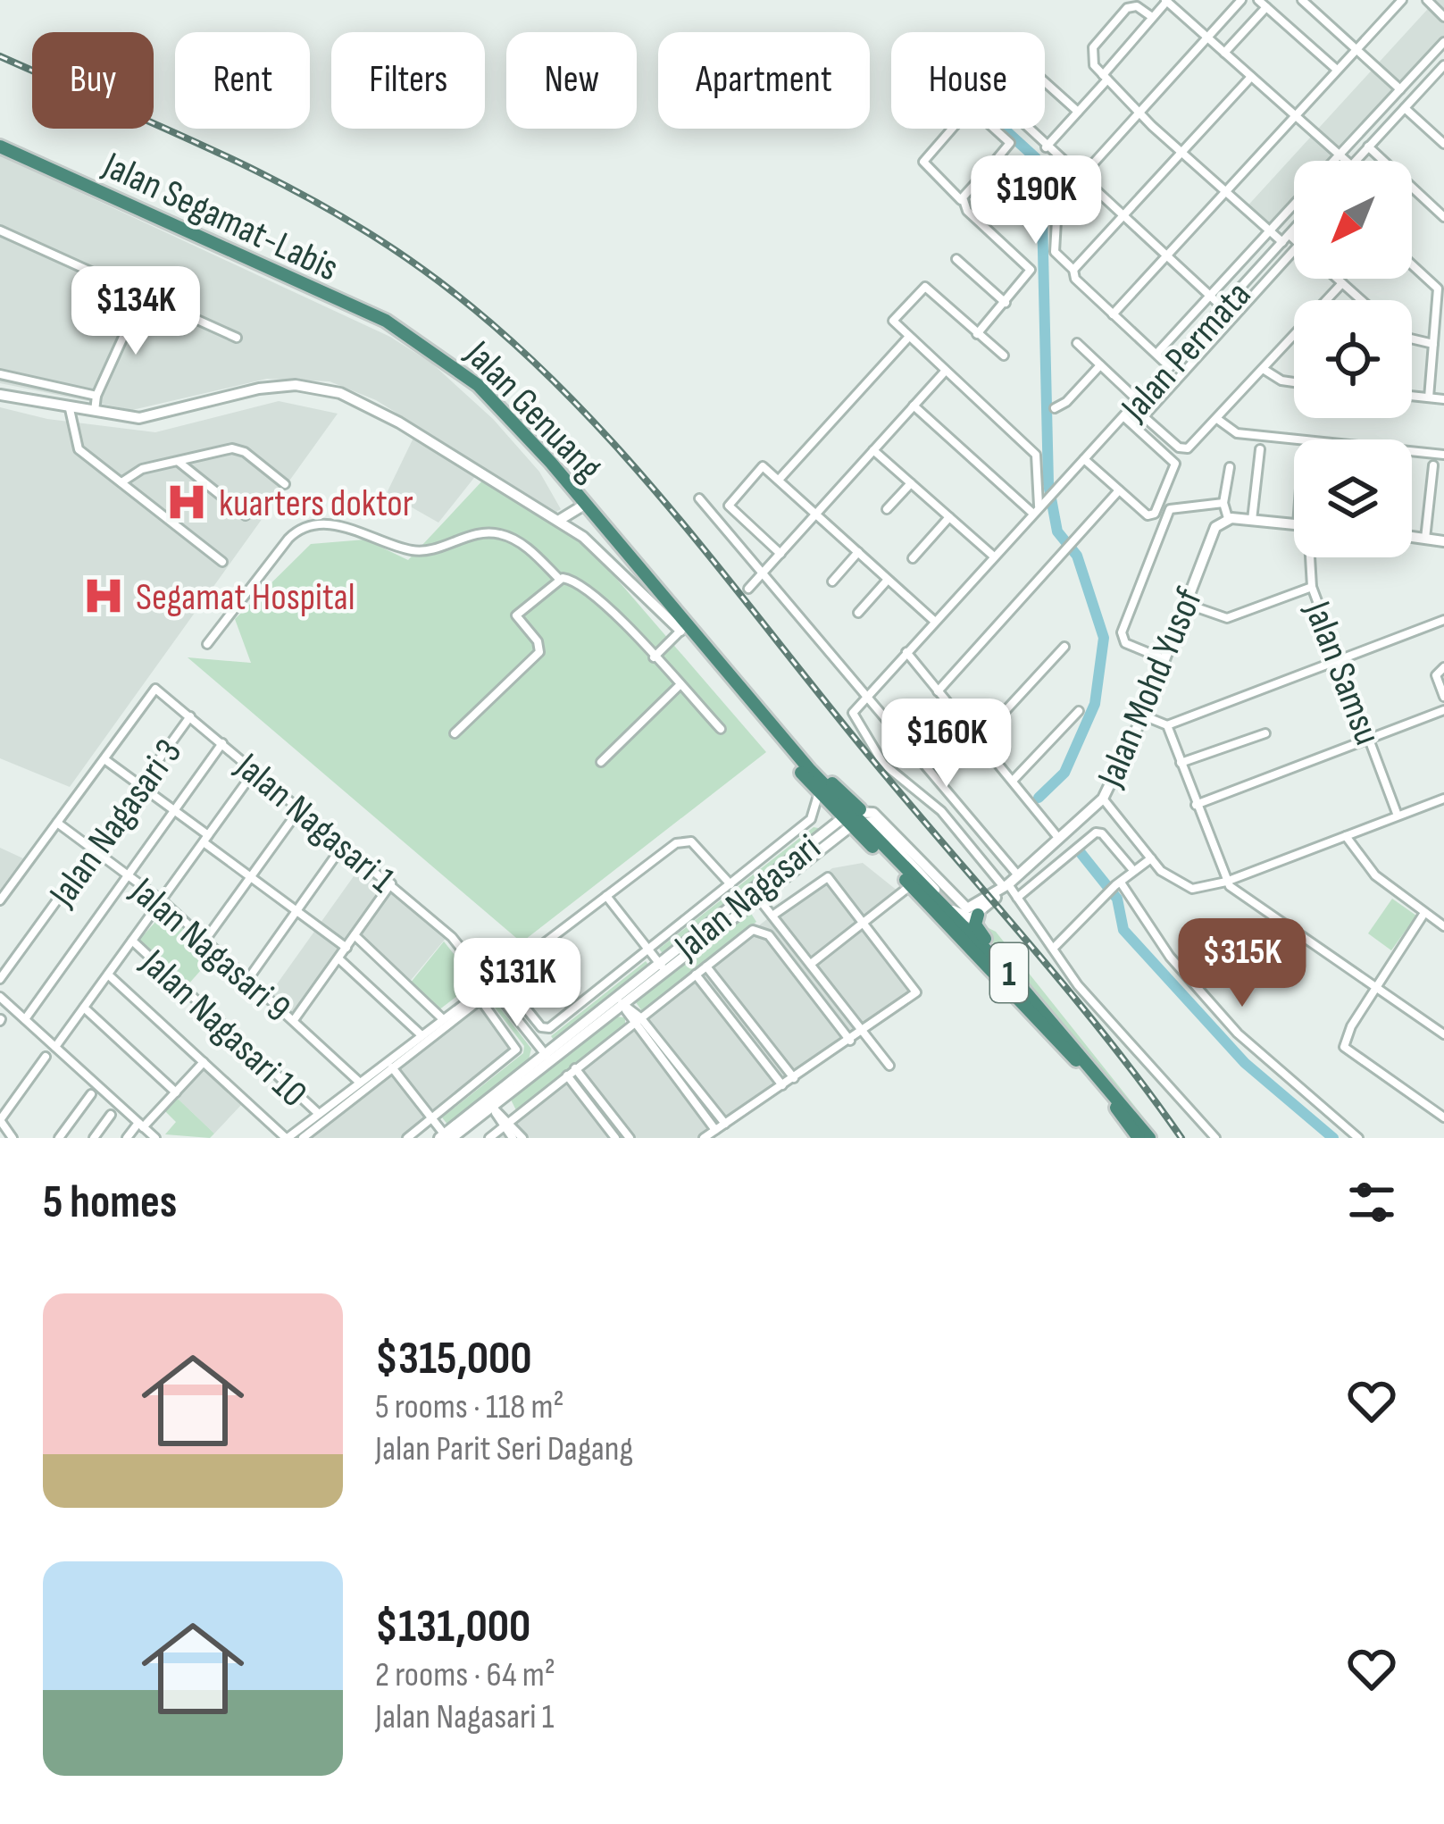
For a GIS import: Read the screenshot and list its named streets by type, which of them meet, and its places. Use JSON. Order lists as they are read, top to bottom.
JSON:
{
  "streets": {
    "highway": ["Jalan Segamat-Labis", "Jalan Genuang", "1"],
    "street": [
      "Jalan Permata",
      "Jalan Samsu",
      "Jalan Mohd Yusof",
      "Jalan Nagasari 3",
      "Jalan Nagasari 1",
      "Jalan Nagasari",
      "Jalan Nagasari 9",
      "Jalan Nagasari 10"
    ]
  },
  "crossings": [
    ["Jalan Segamat-Labis", "Jalan Genuang"],
    ["Jalan Genuang", "Jalan Nagasari"],
    ["Jalan Nagasari 3", "Jalan Nagasari 1"],
    ["Jalan Nagasari 3", "Jalan Nagasari 9"],
    ["Jalan Nagasari 1", "Jalan Nagasari"]
  ],
  "places": {
    "hospital": ["kuarters doktor", "Segamat Hospital"]
  },
  "north": "bottom left",
  "page": {
    "chip": [
      "Buy",
      "Rent",
      "Filters",
      "New",
      "Apartment",
      "House"
    ],
    "price": [
      "$190K",
      "$134K",
      "$160K",
      "$315K",
      "$131K"
    ],
    "heading": "5 homes",
    "list": [
      {
        "name": "$315,000",
        "note": "5 rooms · 118 m² · Jalan Parit Seri Dagang"
      },
      {
        "name": "$131,000",
        "note": "2 rooms · 64 m² · Jalan Nagasari 1"
      }
    ]
  }
}
